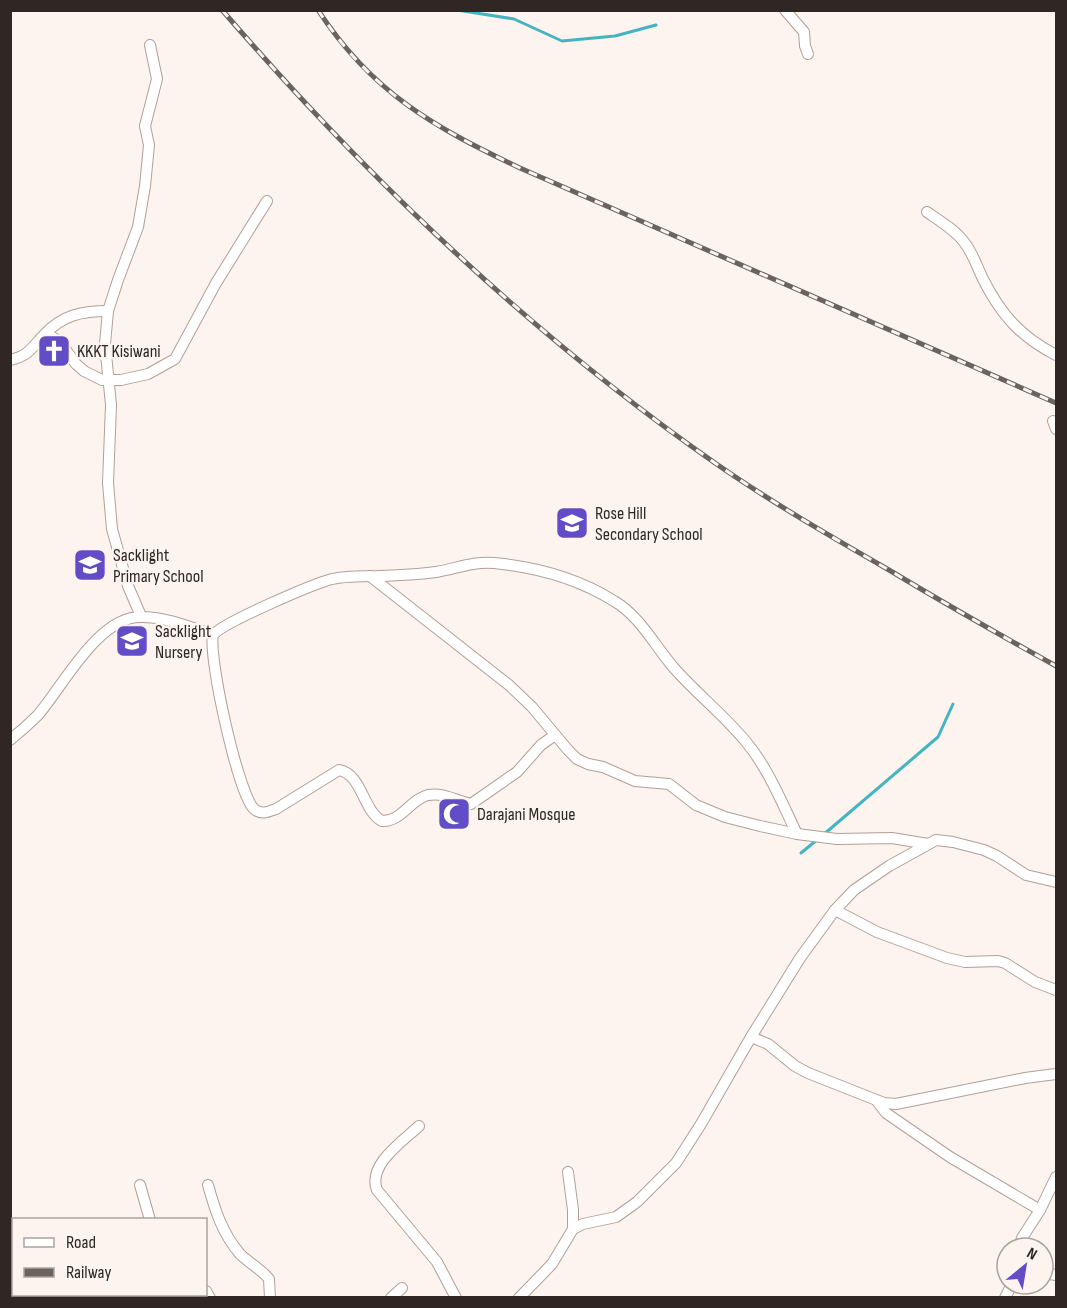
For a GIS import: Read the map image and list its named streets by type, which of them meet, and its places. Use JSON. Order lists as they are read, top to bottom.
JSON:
{
  "places": {
    "church": ["KKKT Kisiwani"],
    "school or university": ["Rose Hill Secondary School", "Sacklight Primary School", "Sacklight Nursery"],
    "mosque": ["Darajani Mosque"]
  },
  "legend": ["Road", "Railway"],
  "north": "top right"
}
